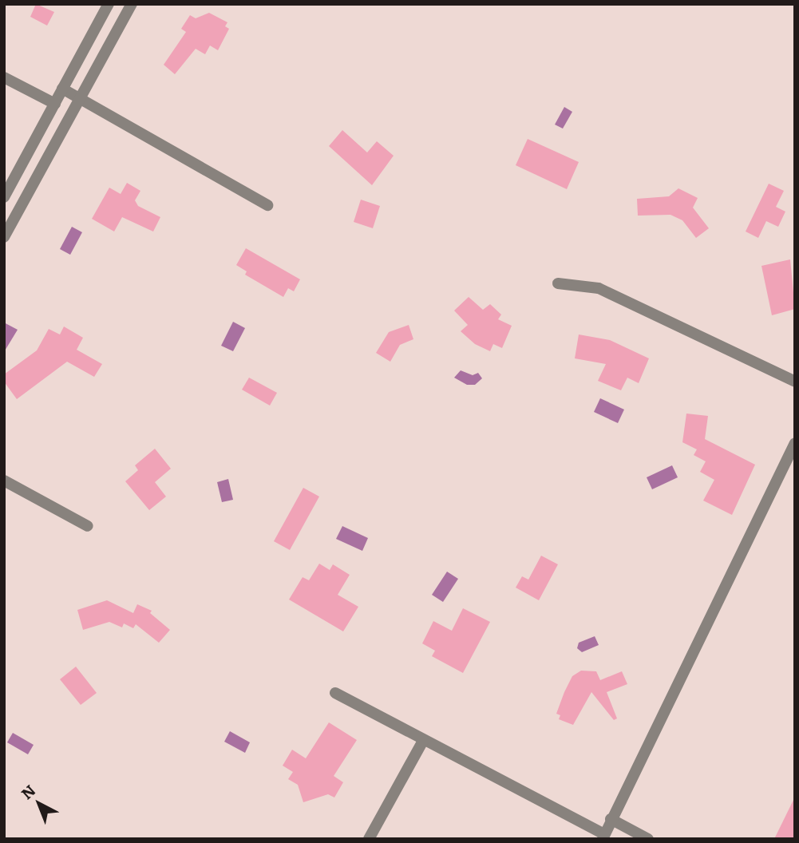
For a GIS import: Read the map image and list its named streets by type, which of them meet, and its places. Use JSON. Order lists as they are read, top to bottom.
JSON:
{
  "north": "top left"
}
